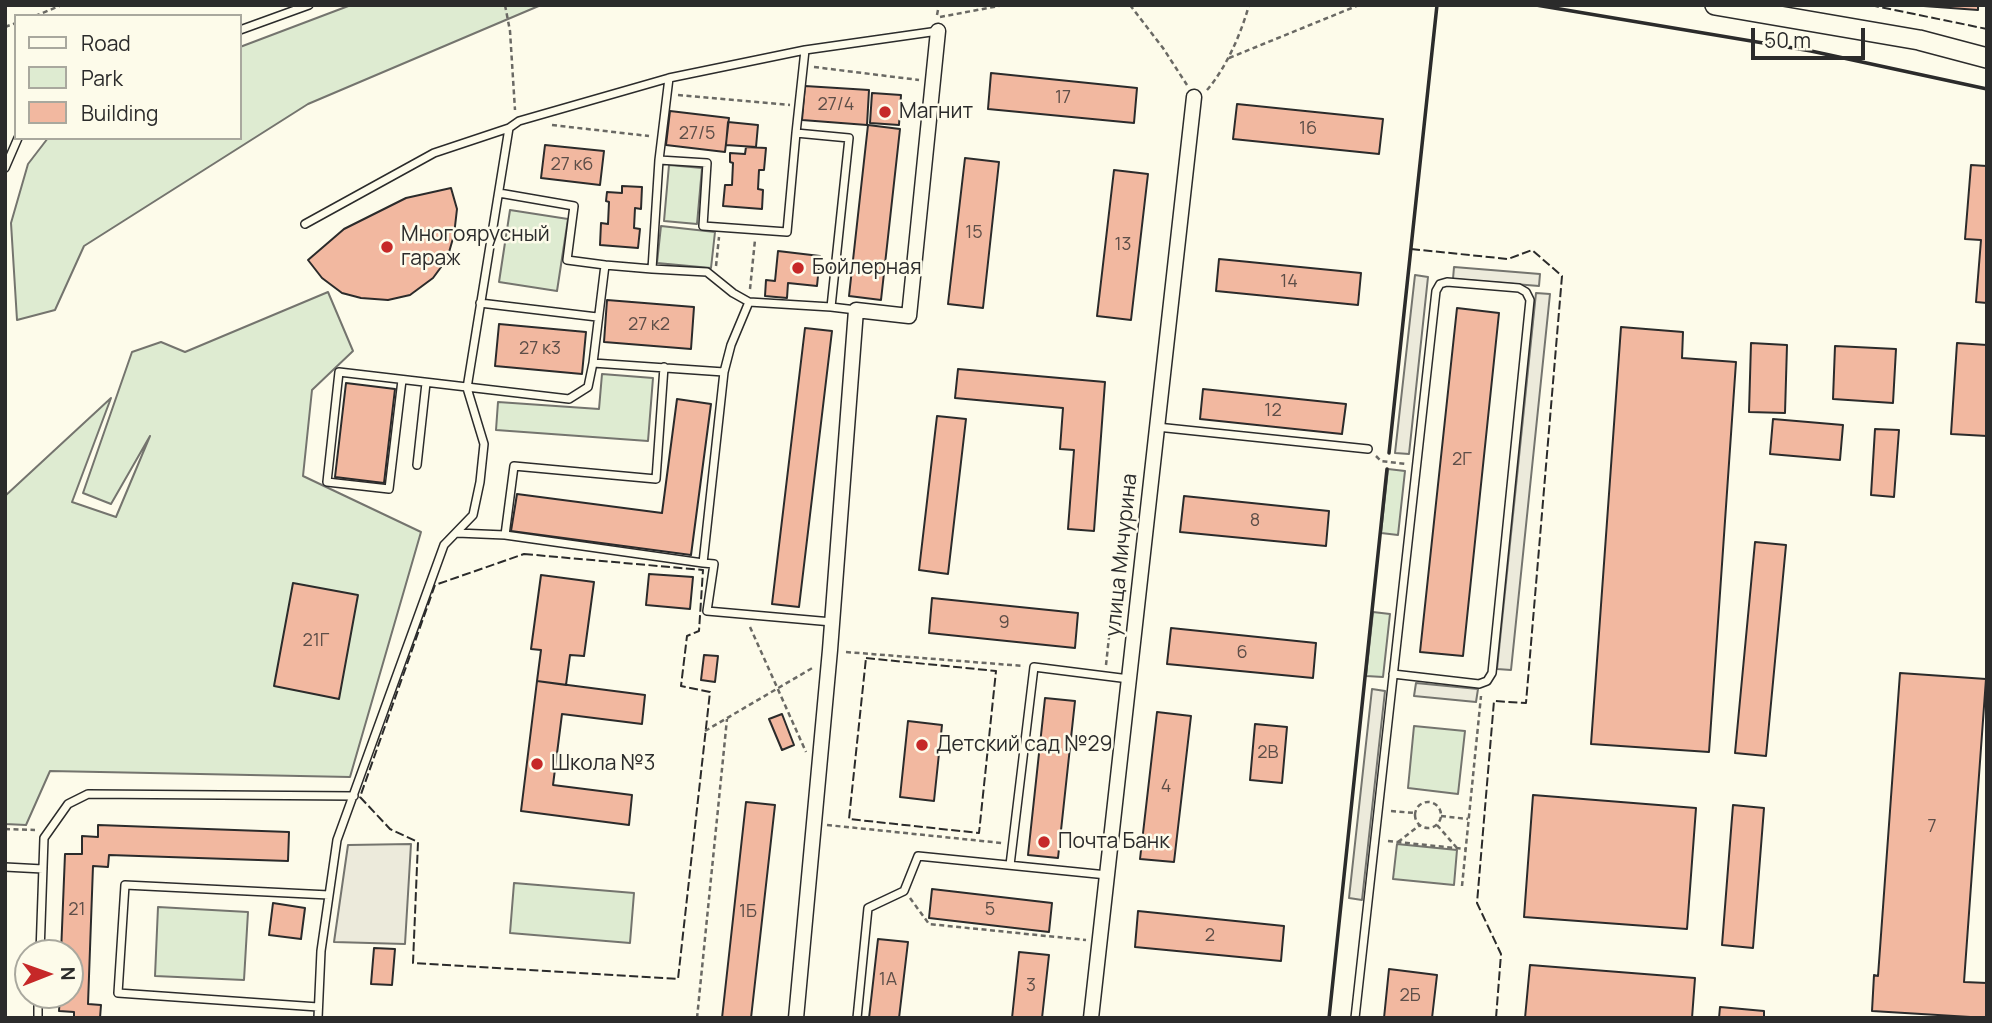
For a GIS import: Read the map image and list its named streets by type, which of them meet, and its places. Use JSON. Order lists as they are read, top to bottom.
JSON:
{
  "streets": {
    "street": ["улица Мичурина"]
  },
  "places": [
    "Магнит",
    "Многоярусный гараж",
    "Бойлерная",
    "Детский сад №29",
    "Школа №3",
    "Почта Банк"
  ],
  "house_numbers": [
    "17",
    "27/4",
    "16",
    "27/5",
    "27 к6",
    "15",
    "13",
    "14",
    "27 к2",
    "27 к3",
    "12",
    "2Г",
    "8",
    "9",
    "21Г",
    "6",
    "2В",
    "4",
    "7",
    "21",
    "5",
    "1Б",
    "2",
    "1А",
    "3",
    "2Б"
  ],
  "legend": ["Road", "Park", "Building"],
  "scale_bar": "50 m",
  "north": "right"
}
